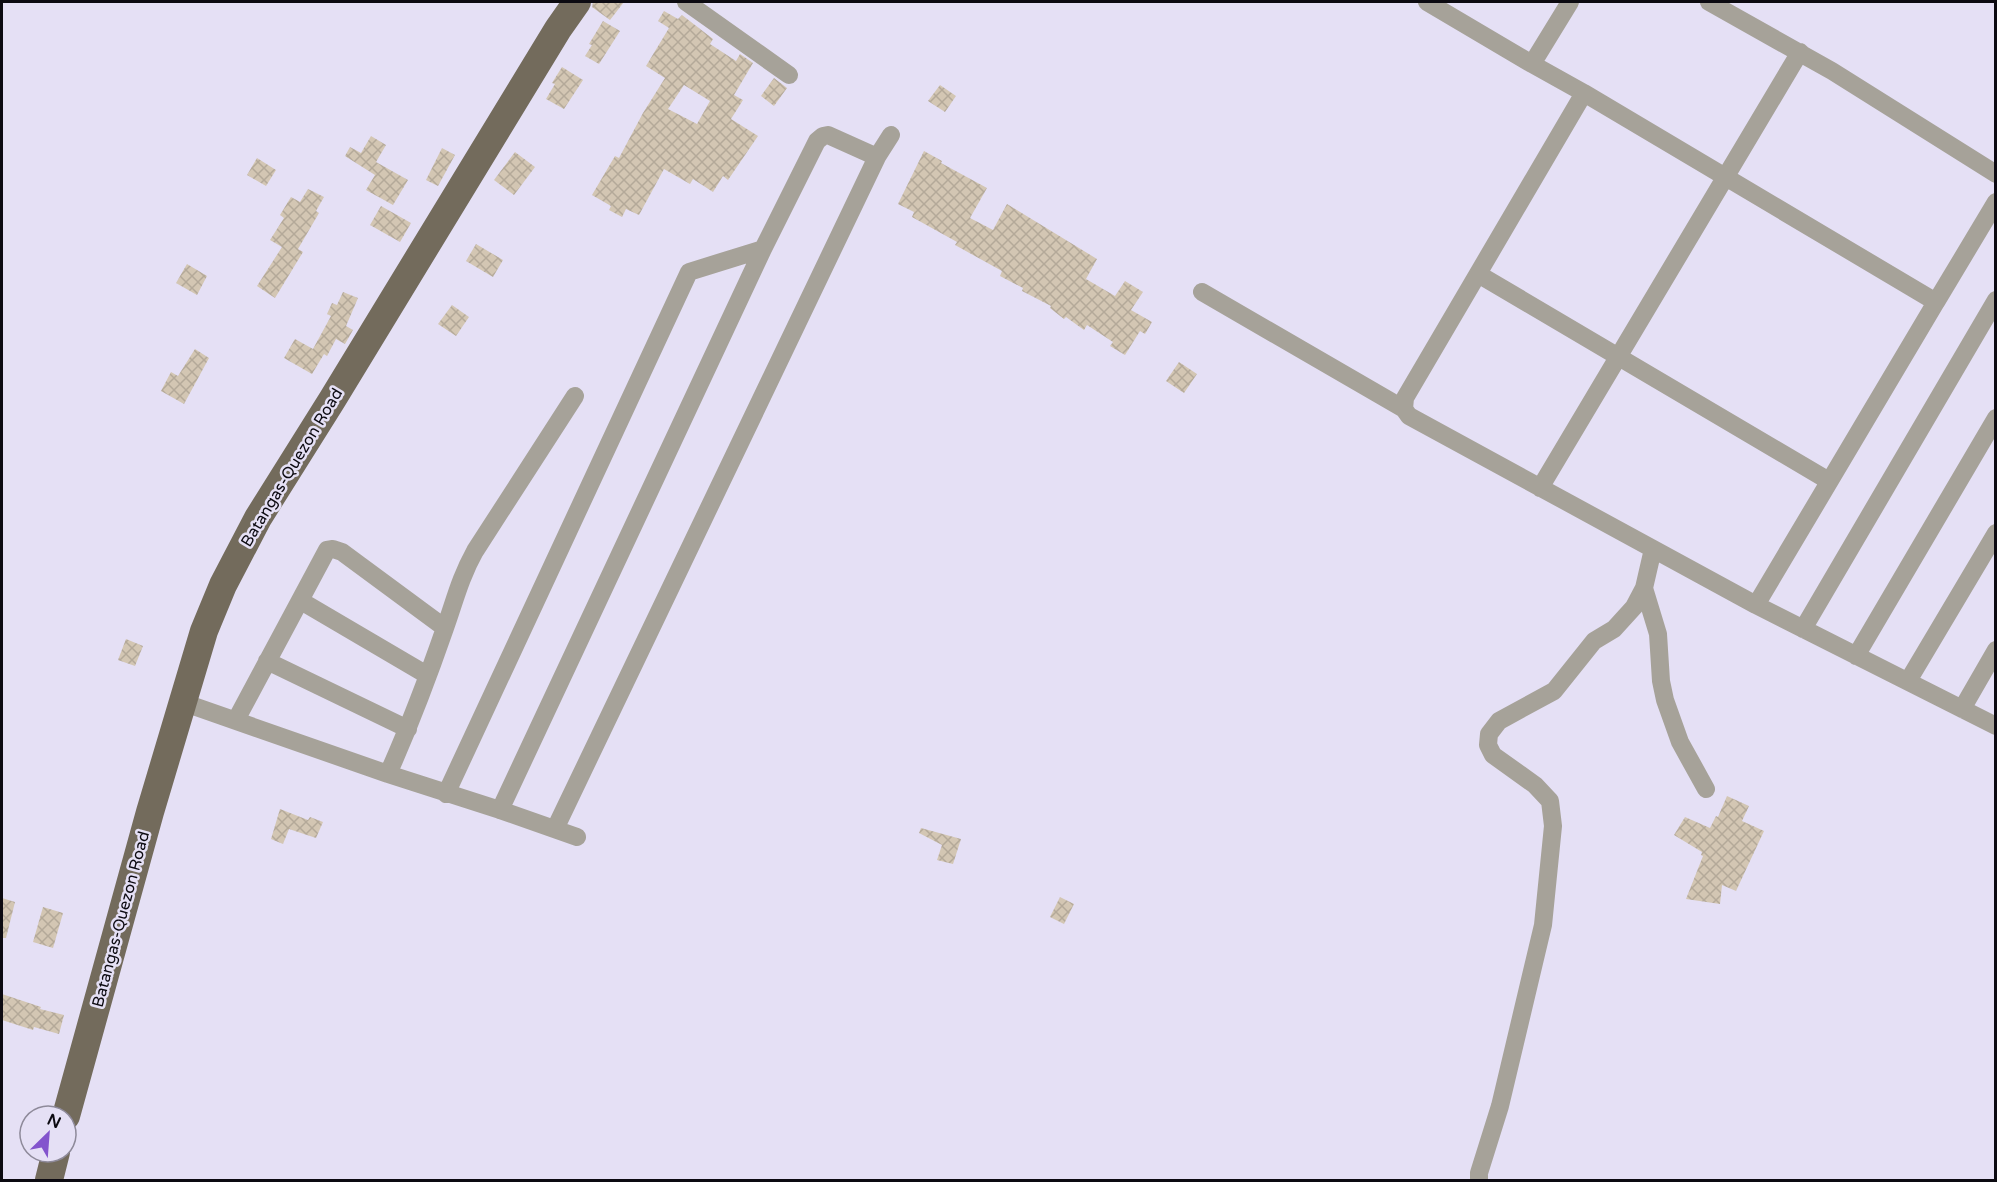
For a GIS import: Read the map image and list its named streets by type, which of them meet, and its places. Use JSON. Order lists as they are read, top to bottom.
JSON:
{
  "streets": {
    "main road": ["Batangas-Quezon Road"]
  },
  "north": "top right"
}
